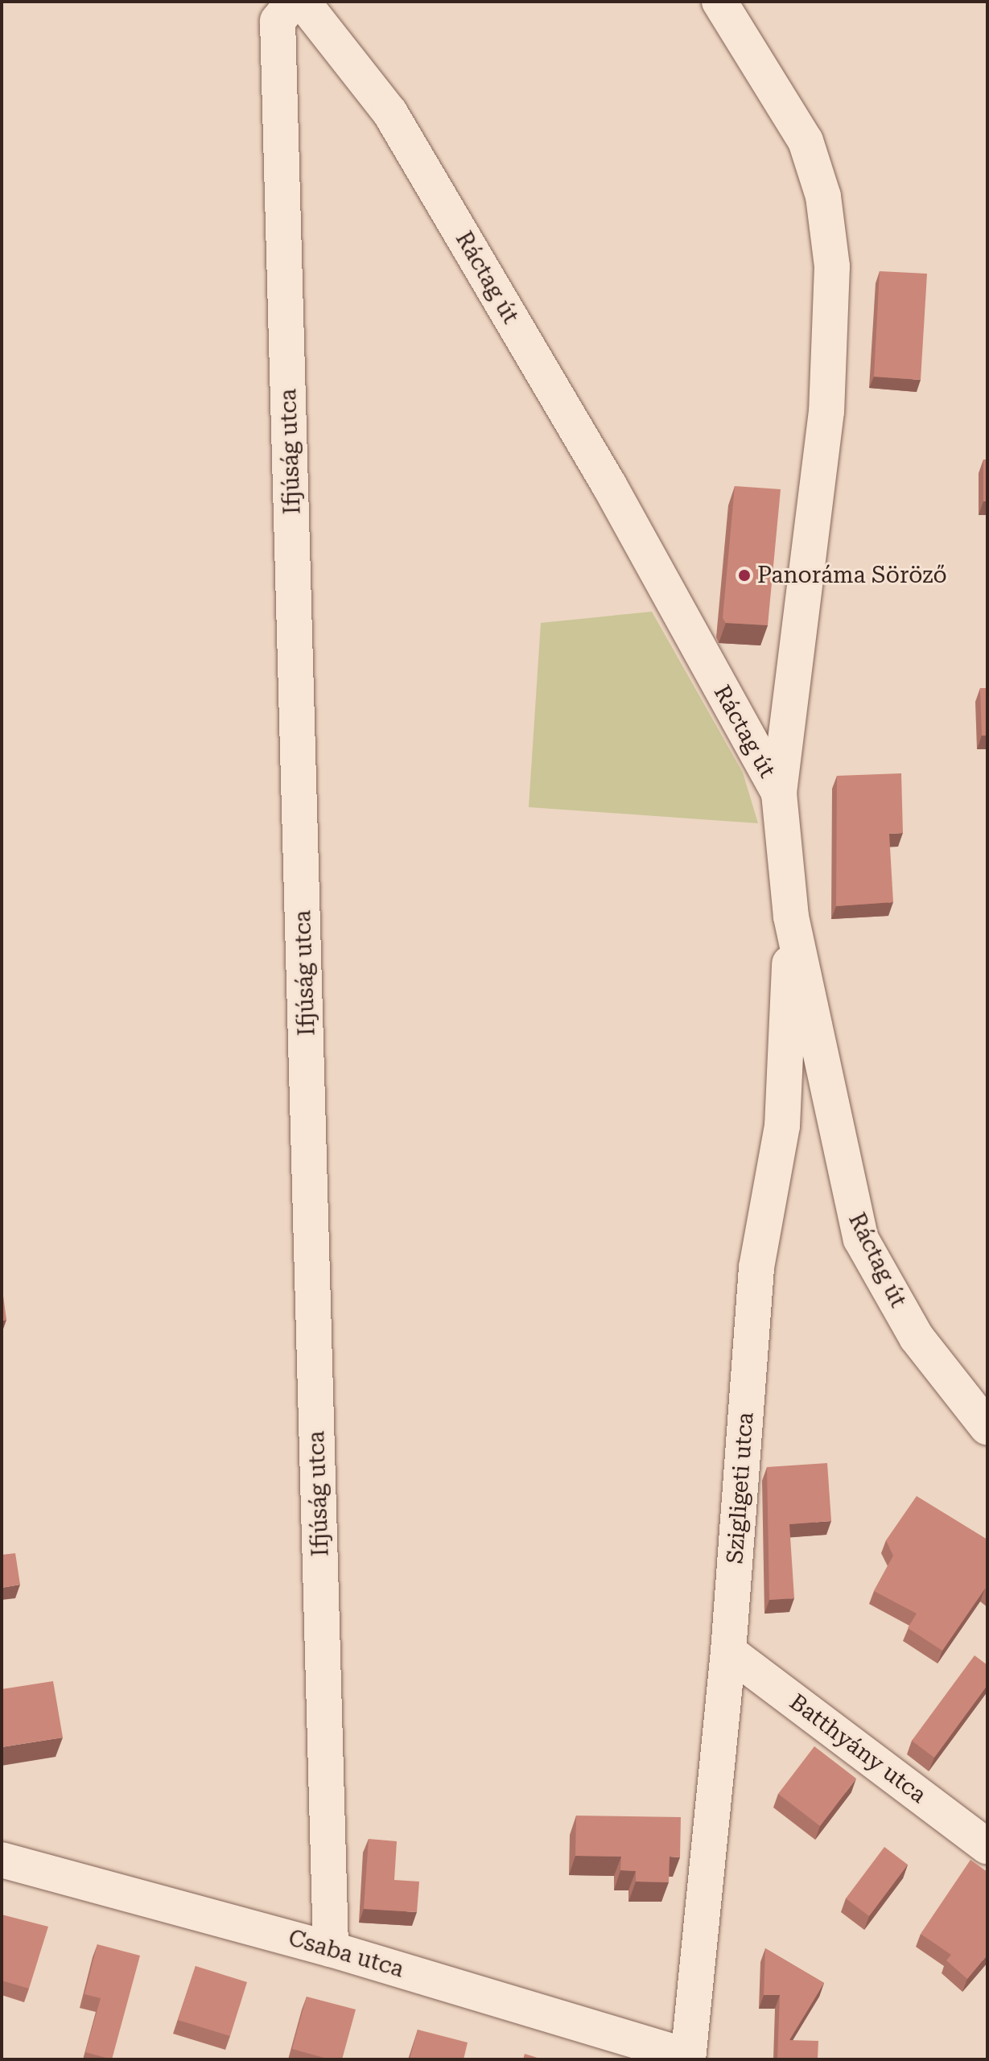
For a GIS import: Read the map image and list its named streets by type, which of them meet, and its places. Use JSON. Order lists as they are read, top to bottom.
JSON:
{
  "streets": {
    "street": [
      "Ráctag út",
      "Ifjúság utca",
      "Szigligeti utca",
      "Batthyány utca",
      "Csaba utca"
    ]
  },
  "crossings": [
    ["Ráctag út", "Szigligeti utca"],
    ["Ifjúság utca", "Csaba utca"],
    ["Szigligeti utca", "Batthyány utca"],
    ["Szigligeti utca", "Csaba utca"]
  ],
  "places": ["Panoráma Söröző"]
}
